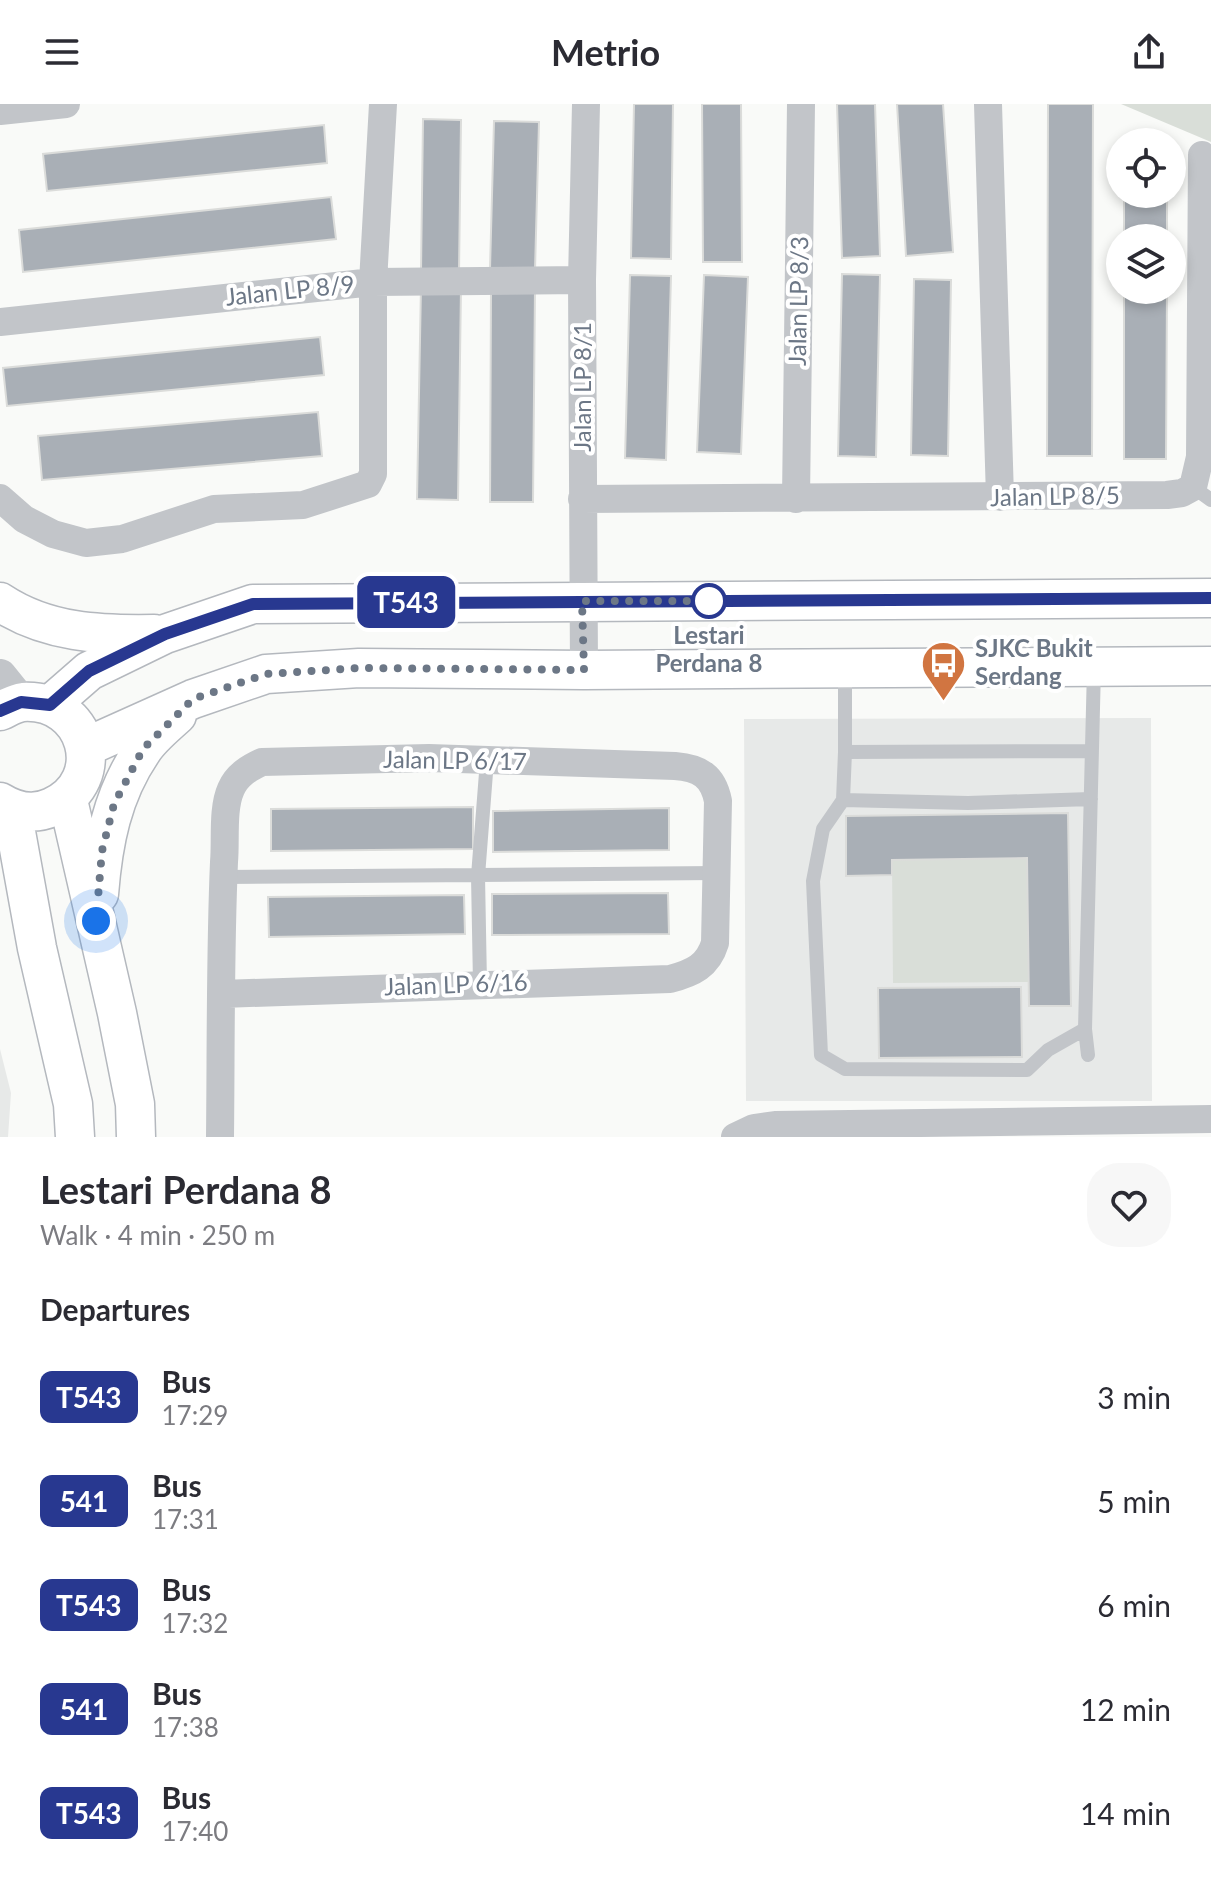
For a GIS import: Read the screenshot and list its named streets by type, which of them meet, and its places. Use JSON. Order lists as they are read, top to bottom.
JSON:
{
  "streets": {
    "street": [
      "Jalan LP 8/9",
      "Jalan LP 8/3",
      "Jalan LP 8/1",
      "Jalan LP 8/5",
      "Jalan LP 6/17",
      "Jalan LP 6/16"
    ]
  },
  "crossings": [
    ["Jalan LP 8/9", "Jalan LP 8/1"],
    ["Jalan LP 8/3", "Jalan LP 8/5"],
    ["Jalan LP 8/1", "Jalan LP 8/5"],
    ["Jalan LP 6/17", "Jalan LP 6/16"]
  ],
  "places": {
    "other": ["Lestari Perdana 8"],
    "bus stop": ["SJKC Bukit Serdang"]
  },
  "lines": ["bus line T543"],
  "page": {
    "header": "Metrio",
    "on_map": "T543",
    "heading": [
      ["Lestari Perdana 8", "Walk · 4 min · 250 m"],
      "Departures"
    ],
    "list": [
      {
        "mark": "T543",
        "name": "Bus",
        "note": "17:29",
        "value": "3 min"
      },
      {
        "mark": "541",
        "name": "Bus",
        "note": "17:31",
        "value": "5 min"
      },
      {
        "mark": "T543",
        "name": "Bus",
        "note": "17:32",
        "value": "6 min"
      },
      {
        "mark": "541",
        "name": "Bus",
        "note": "17:38",
        "value": "12 min"
      },
      {
        "mark": "T543",
        "name": "Bus",
        "note": "17:40",
        "value": "14 min"
      }
    ]
  }
}
